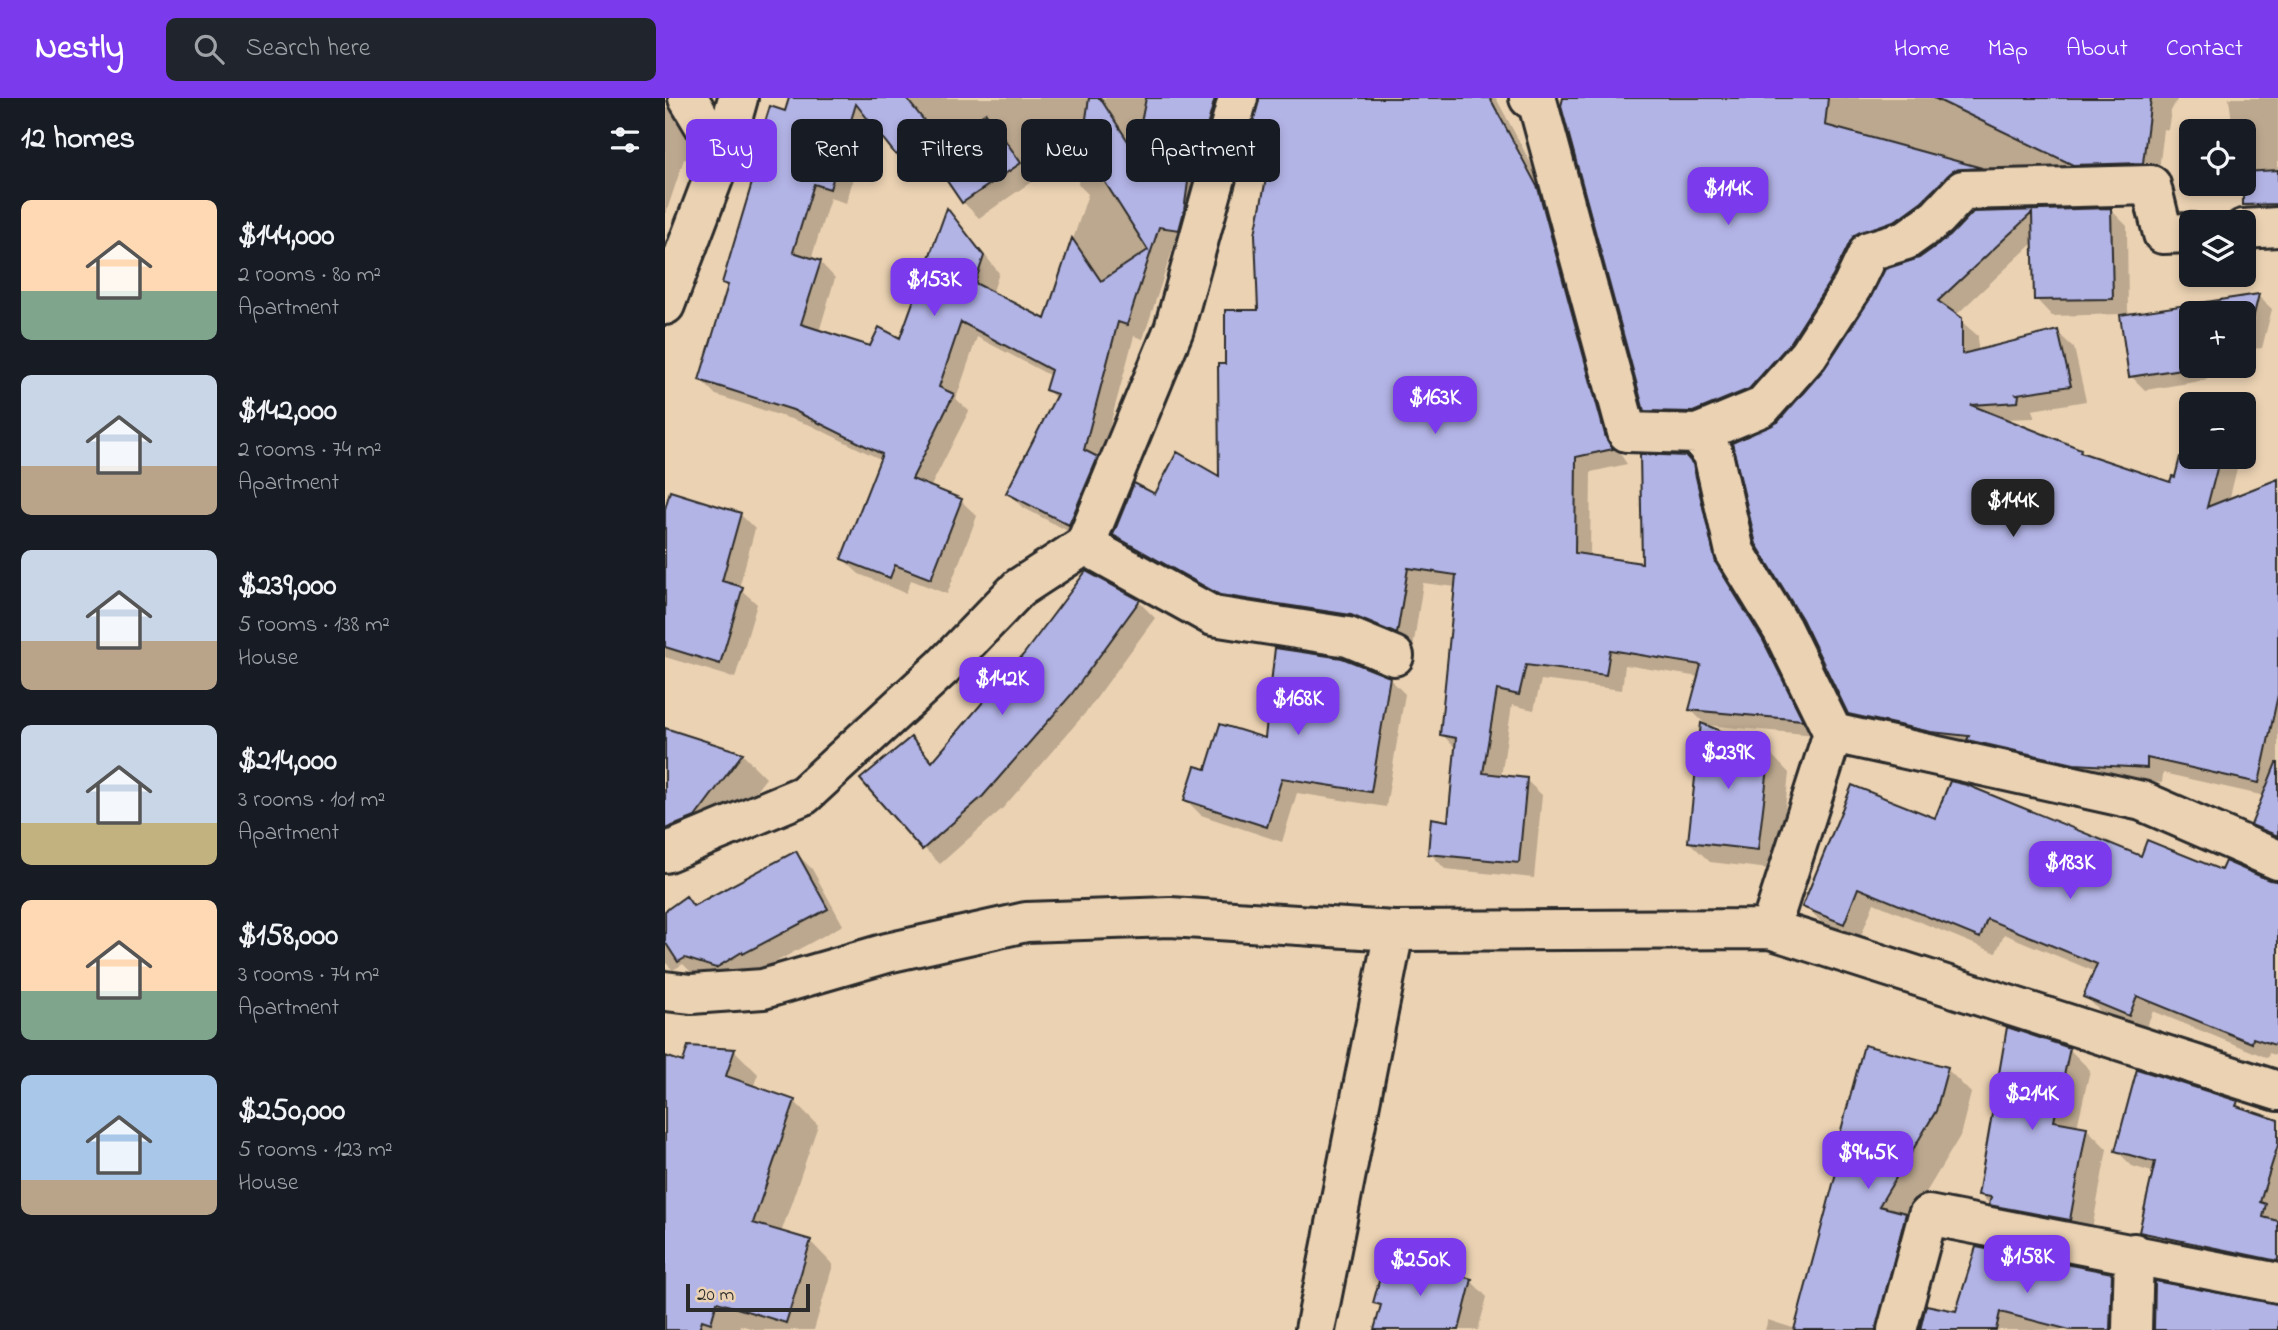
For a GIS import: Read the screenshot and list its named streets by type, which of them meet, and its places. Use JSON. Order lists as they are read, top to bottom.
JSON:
{
  "scale_bar": "20 m",
  "page": {
    "header": "Nestly",
    "search": "Search here",
    "nav": [
      "Home",
      "Map",
      "About",
      "Contact"
    ],
    "heading": "12 homes",
    "map_buttons": ["+", "−"],
    "chip": [
      "Buy",
      "Rent",
      "Filters",
      "New",
      "Apartment"
    ],
    "price": [
      "$114K",
      "$153K",
      "$163K",
      "$144K",
      "$142K",
      "$168K",
      "$239K",
      "$183K",
      "$214K",
      "$94.5K",
      "$158K",
      "$250K"
    ],
    "list": [
      {
        "name": "$144,000",
        "note": "2 rooms · 80 m² · Apartment"
      },
      {
        "name": "$142,000",
        "note": "2 rooms · 74 m² · Apartment"
      },
      {
        "name": "$239,000",
        "note": "5 rooms · 138 m² · House"
      },
      {
        "name": "$214,000",
        "note": "3 rooms · 101 m² · Apartment"
      },
      {
        "name": "$158,000",
        "note": "3 rooms · 74 m² · Apartment"
      },
      {
        "name": "$250,000",
        "note": "5 rooms · 123 m² · House"
      }
    ],
    "scale": "20 m"
  }
}
